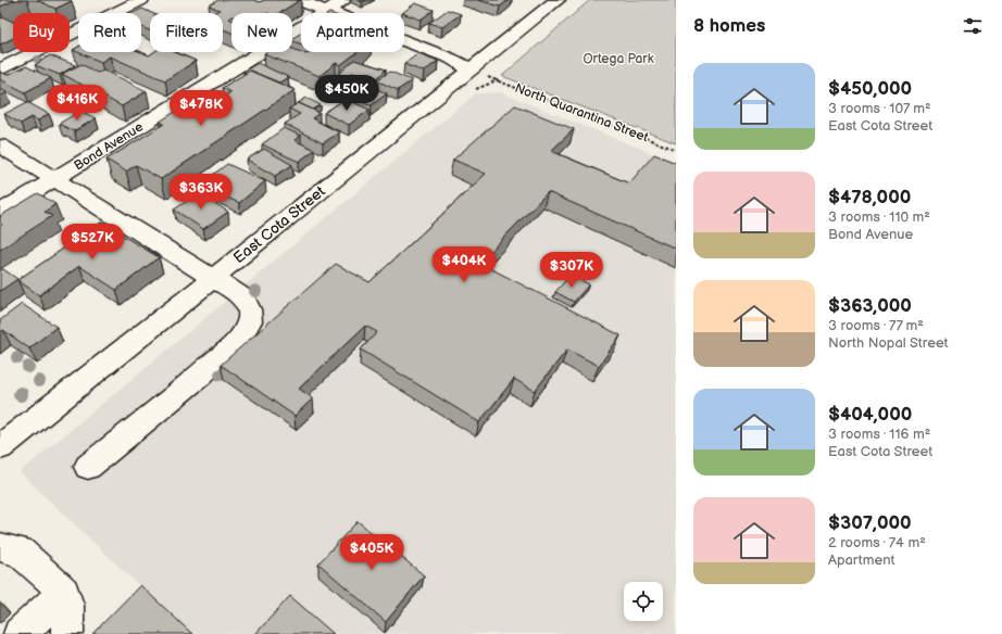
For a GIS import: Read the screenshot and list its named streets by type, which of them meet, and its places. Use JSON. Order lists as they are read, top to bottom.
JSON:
{
  "streets": {
    "street": ["Bond Avenue", "East Cota Street"],
    "path": ["North Quarantina Street"]
  },
  "parks": ["Ortega Park"],
  "page": {
    "heading": "8 homes",
    "chip": [
      "Buy",
      "Rent",
      "Filters",
      "New",
      "Apartment"
    ],
    "list": [
      {
        "name": "$450,000",
        "note": "3 rooms · 107 m² · East Cota Street"
      },
      {
        "name": "$478,000",
        "note": "3 rooms · 110 m² · Bond Avenue"
      },
      {
        "name": "$363,000",
        "note": "3 rooms · 77 m² · North Nopal Street"
      },
      {
        "name": "$404,000",
        "note": "3 rooms · 116 m² · East Cota Street"
      },
      {
        "name": "$307,000",
        "note": "2 rooms · 74 m² · Apartment"
      }
    ],
    "price": [
      "$450K",
      "$416K",
      "$478K",
      "$363K",
      "$527K",
      "$404K",
      "$307K",
      "$405K"
    ]
  }
}
